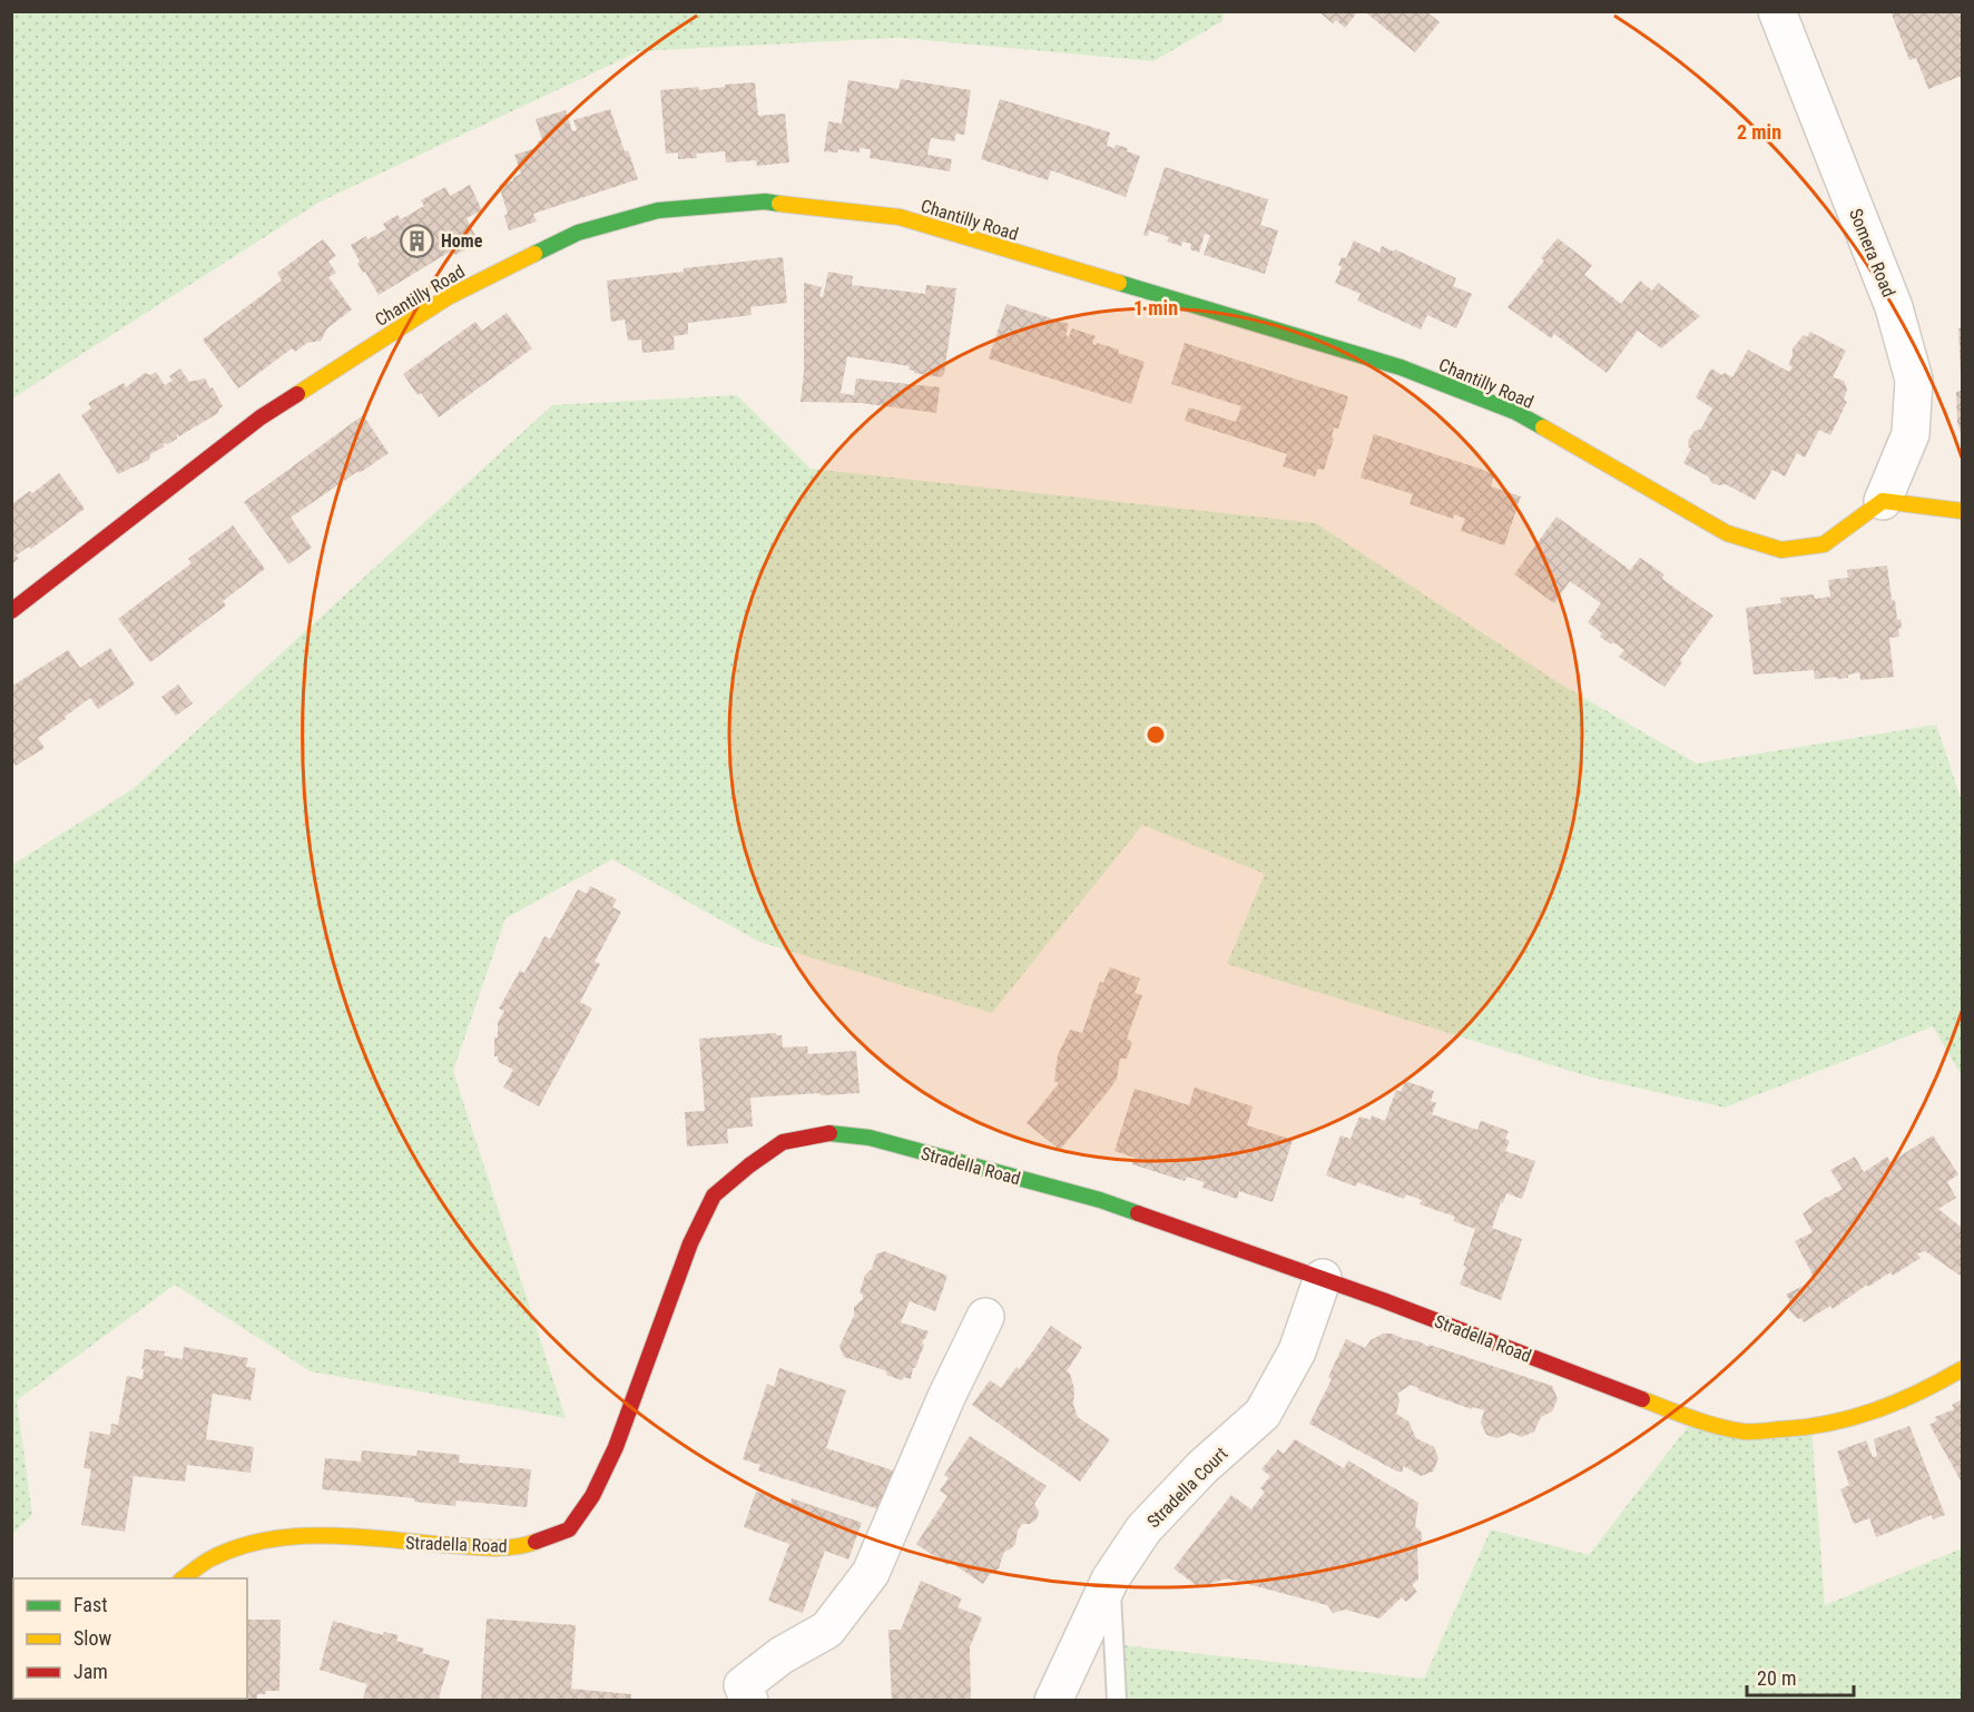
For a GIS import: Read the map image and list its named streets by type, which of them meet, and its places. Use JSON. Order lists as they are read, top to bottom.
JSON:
{
  "streets": {
    "street": [
      "Chantilly Road",
      "Somera Road",
      "Stradella Road",
      "Stradella Court"
    ]
  },
  "crossings": [
    ["Chantilly Road", "Somera Road"],
    ["Stradella Road", "Stradella Court"]
  ],
  "places": {
    "building": ["Home"]
  },
  "legend": ["Fast", "Slow", "Jam"],
  "scale_bar": "20 m",
  "rings": ["2 min", "1 min"]
}
